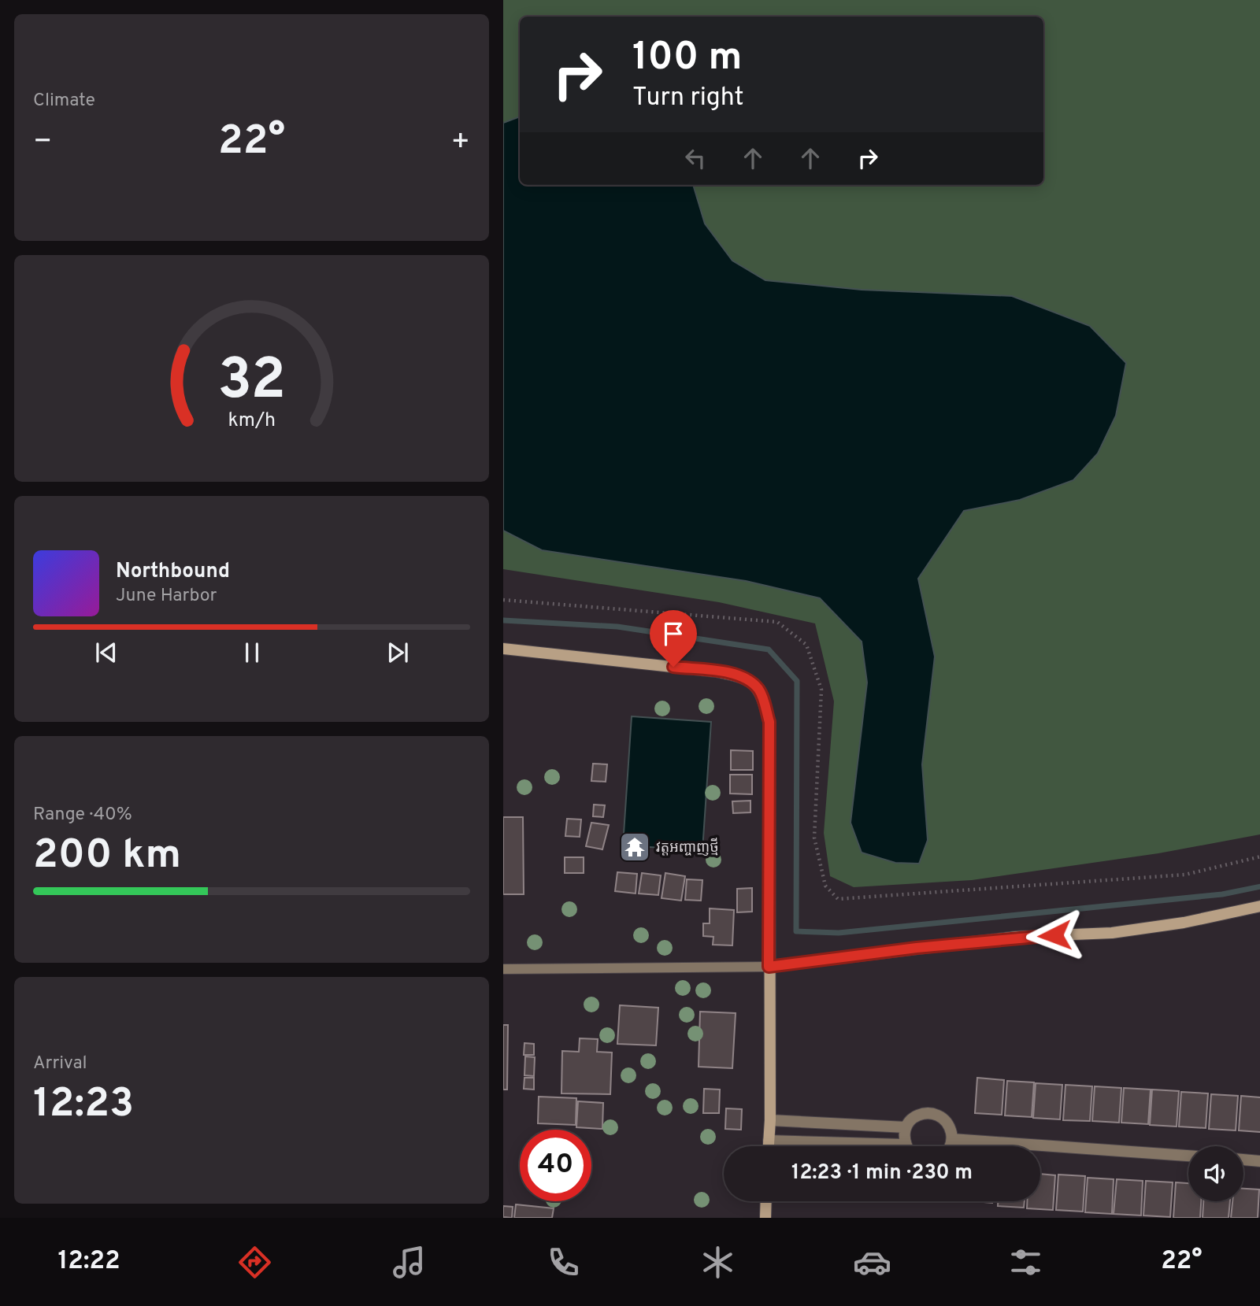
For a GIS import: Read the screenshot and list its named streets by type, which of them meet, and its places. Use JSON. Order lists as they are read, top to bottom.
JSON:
{
  "places": {
    "temple": ["វត្តអញ្ចាញថ្មី"]
  },
  "page": {
    "tile": [
      "Climate",
      ["Range · 40%", "200 km"],
      ["Arrival", "12:23"]
    ],
    "turn": ["100 m", "Turn right"],
    "heat": ["−", "22°", "+"],
    "song": ["Northbound", "June Harbor"],
    "limit": "40",
    "trip": "12:23 · 1 min · 230 m",
    "tabs": ["12:22", "22°"],
    "gauge": ["32", "km/h"]
  }
}
